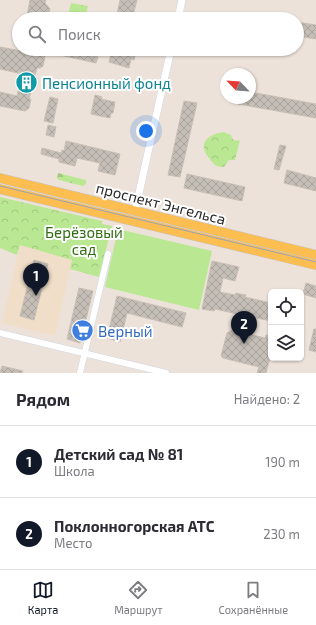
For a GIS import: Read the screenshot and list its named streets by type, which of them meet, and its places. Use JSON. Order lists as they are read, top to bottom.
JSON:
{
  "streets": {
    "main road": ["проспект Энгельса"]
  },
  "parks": ["Берёзовый сад"],
  "places": {
    "building": ["Пенсионный фонд"],
    "supermarket": ["Верный"]
  },
  "north": "top left",
  "page": {
    "search": "Поиск",
    "pins": ["1", "2"],
    "heading": ["Рядом", "Найдено: 2"],
    "list": [
      {
        "mark": "1",
        "name": "Детский сад № 81",
        "note": "Школа",
        "value": "190 m"
      },
      {
        "mark": "2",
        "name": "Поклонногорская АТС",
        "note": "Место",
        "value": "230 m"
      }
    ],
    "nav": ["Карта", "Маршрут", "Сохранённые"]
  }
}
